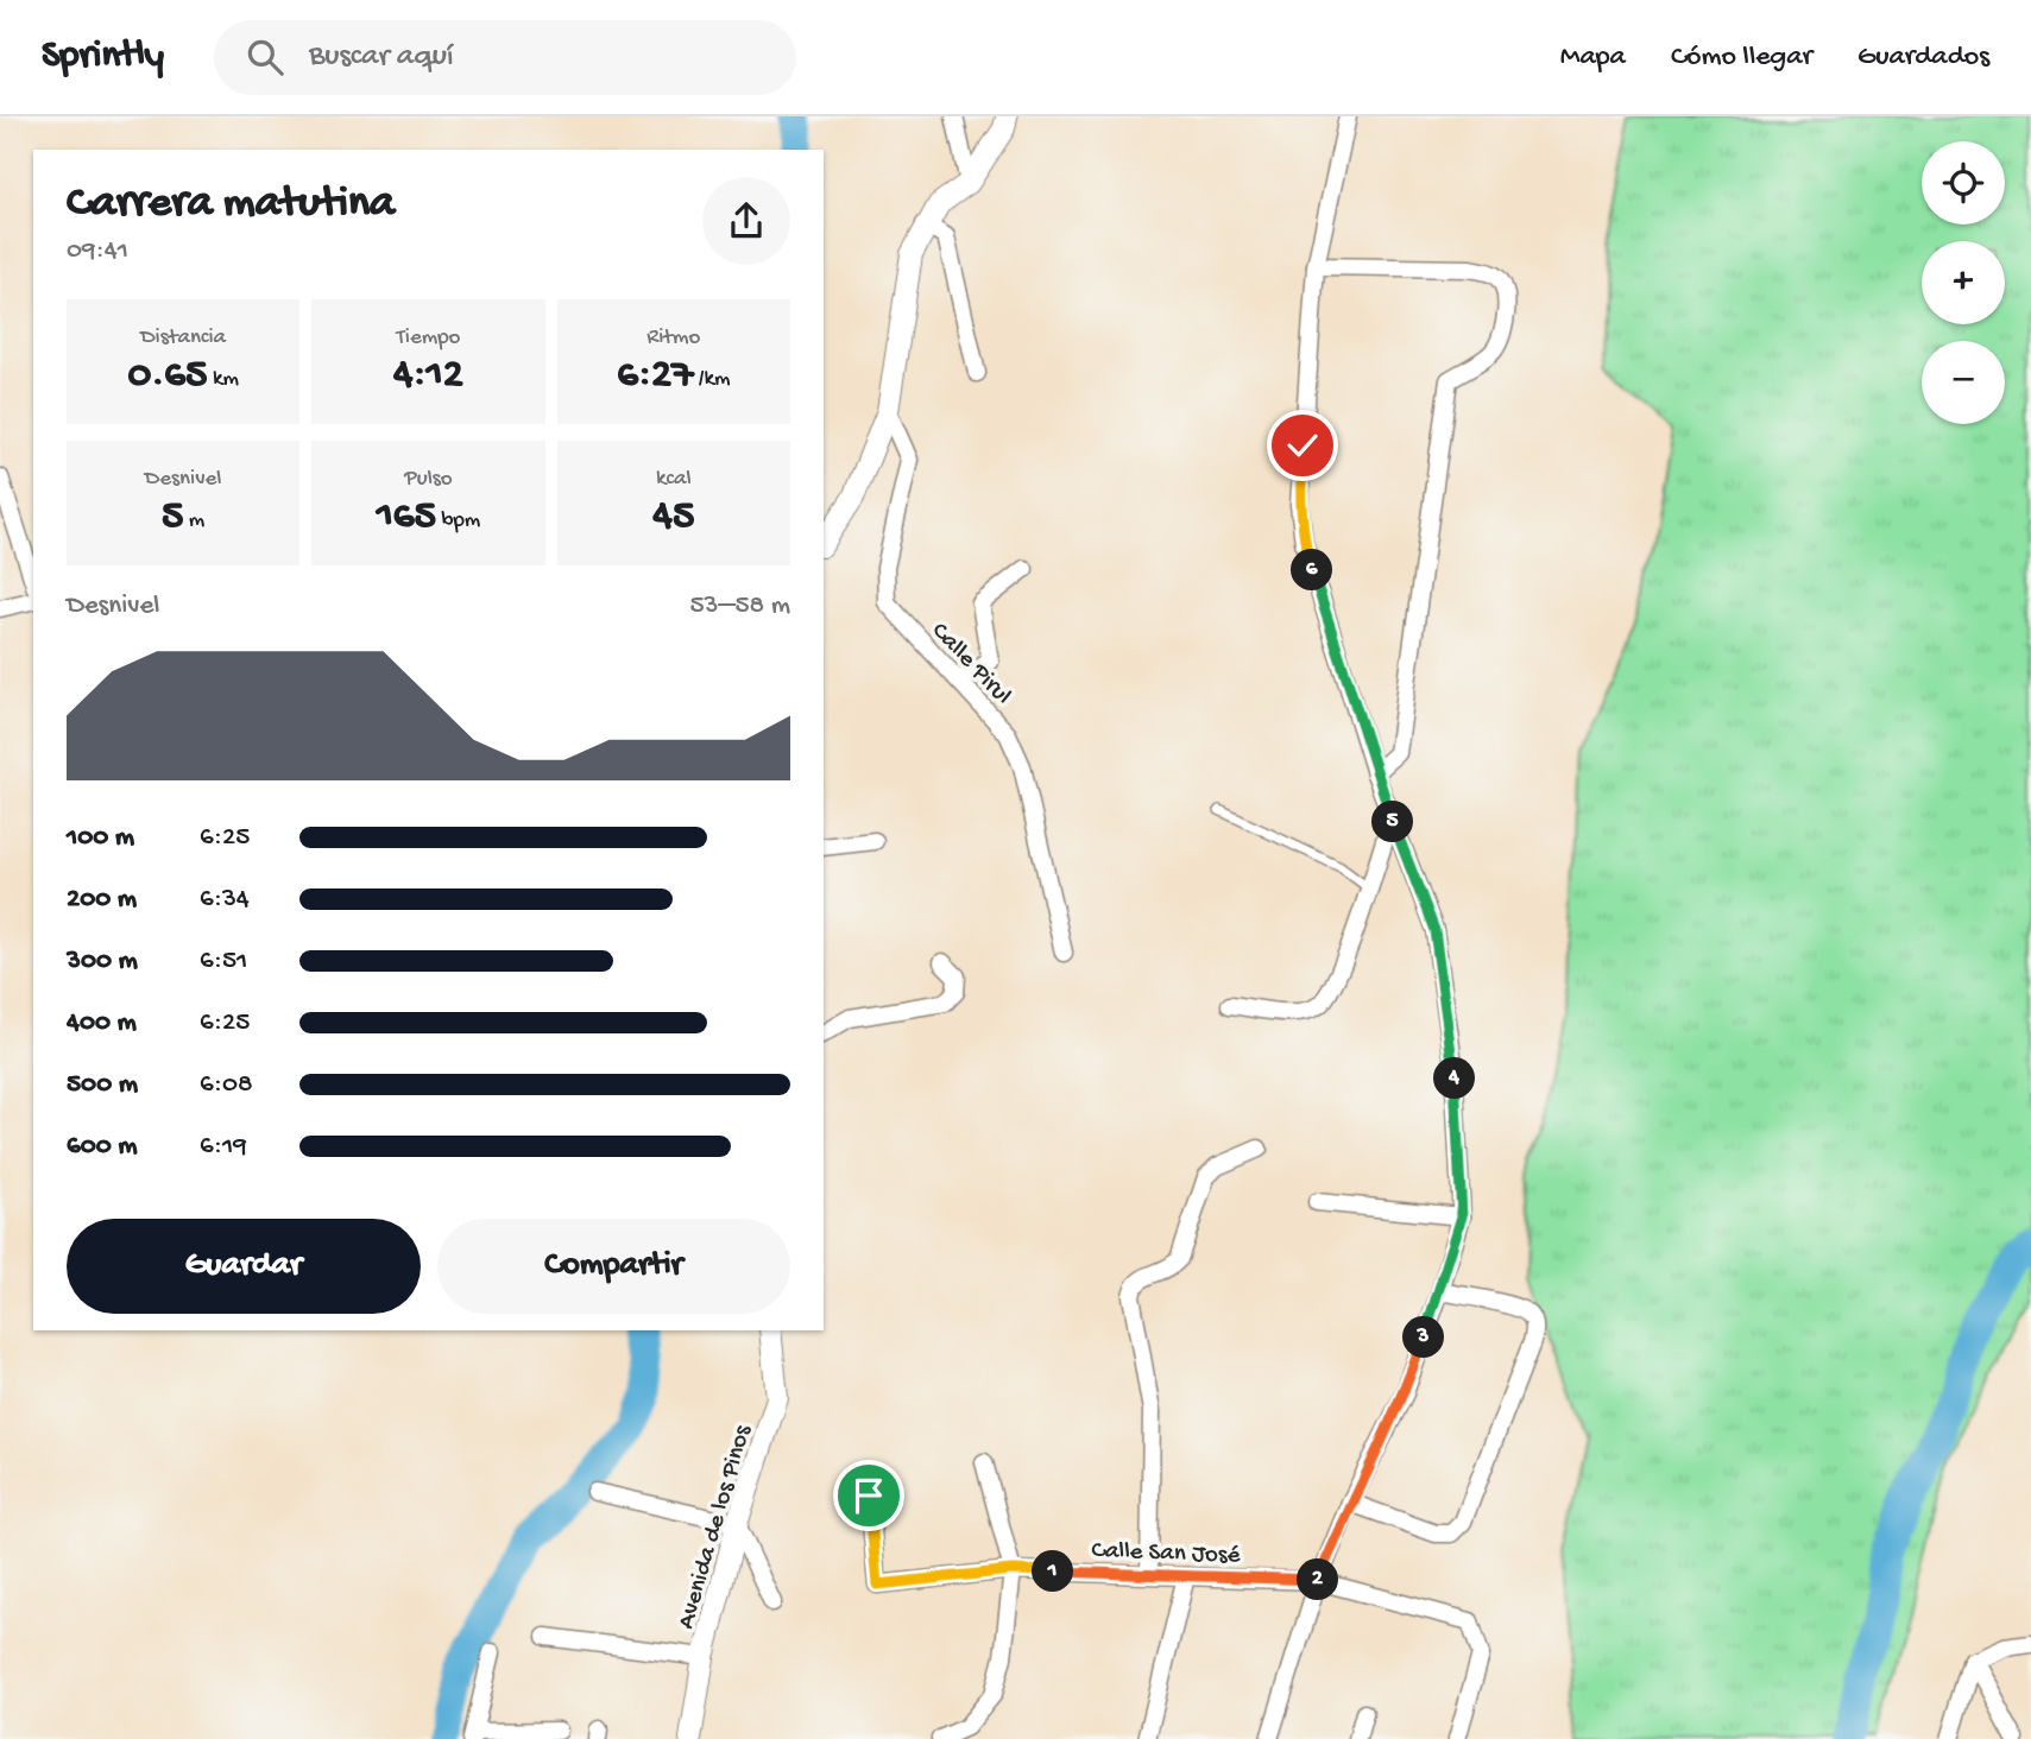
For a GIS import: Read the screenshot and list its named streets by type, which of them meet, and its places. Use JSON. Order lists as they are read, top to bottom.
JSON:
{
  "streets": {
    "street": ["Calle Pirul", "Avenida de los Pinos", "Calle San José"]
  },
  "page": {
    "header": "Sprintly",
    "search": "Buscar aquí",
    "nav": ["Mapa", "Cómo llegar", "Guardados"],
    "map_buttons": ["+", "−"],
    "heading": ["Carrera matutina", "09:41"],
    "stats": [
      ["Distancia", "0.65 km"],
      ["Tiempo", "4:12"],
      ["Ritmo", "6:27 /km"],
      ["Desnivel", "5 m"],
      ["Pulso", "165 bpm"],
      ["kcal", "45"]
    ],
    "pins": [
      "6",
      "5",
      "4",
      "3",
      "1",
      "2"
    ],
    "chart": ["Desnivel", "53–58 m"],
    "list": [
      {
        "name": "100 m",
        "note": "6:25"
      },
      {
        "name": "200 m",
        "note": "6:34"
      },
      {
        "name": "300 m",
        "note": "6:51"
      },
      {
        "name": "400 m",
        "note": "6:25"
      },
      {
        "name": "500 m",
        "note": "6:08"
      },
      {
        "name": "600 m",
        "note": "6:19"
      }
    ],
    "buttons": ["Guardar", "Compartir"]
  }
}
